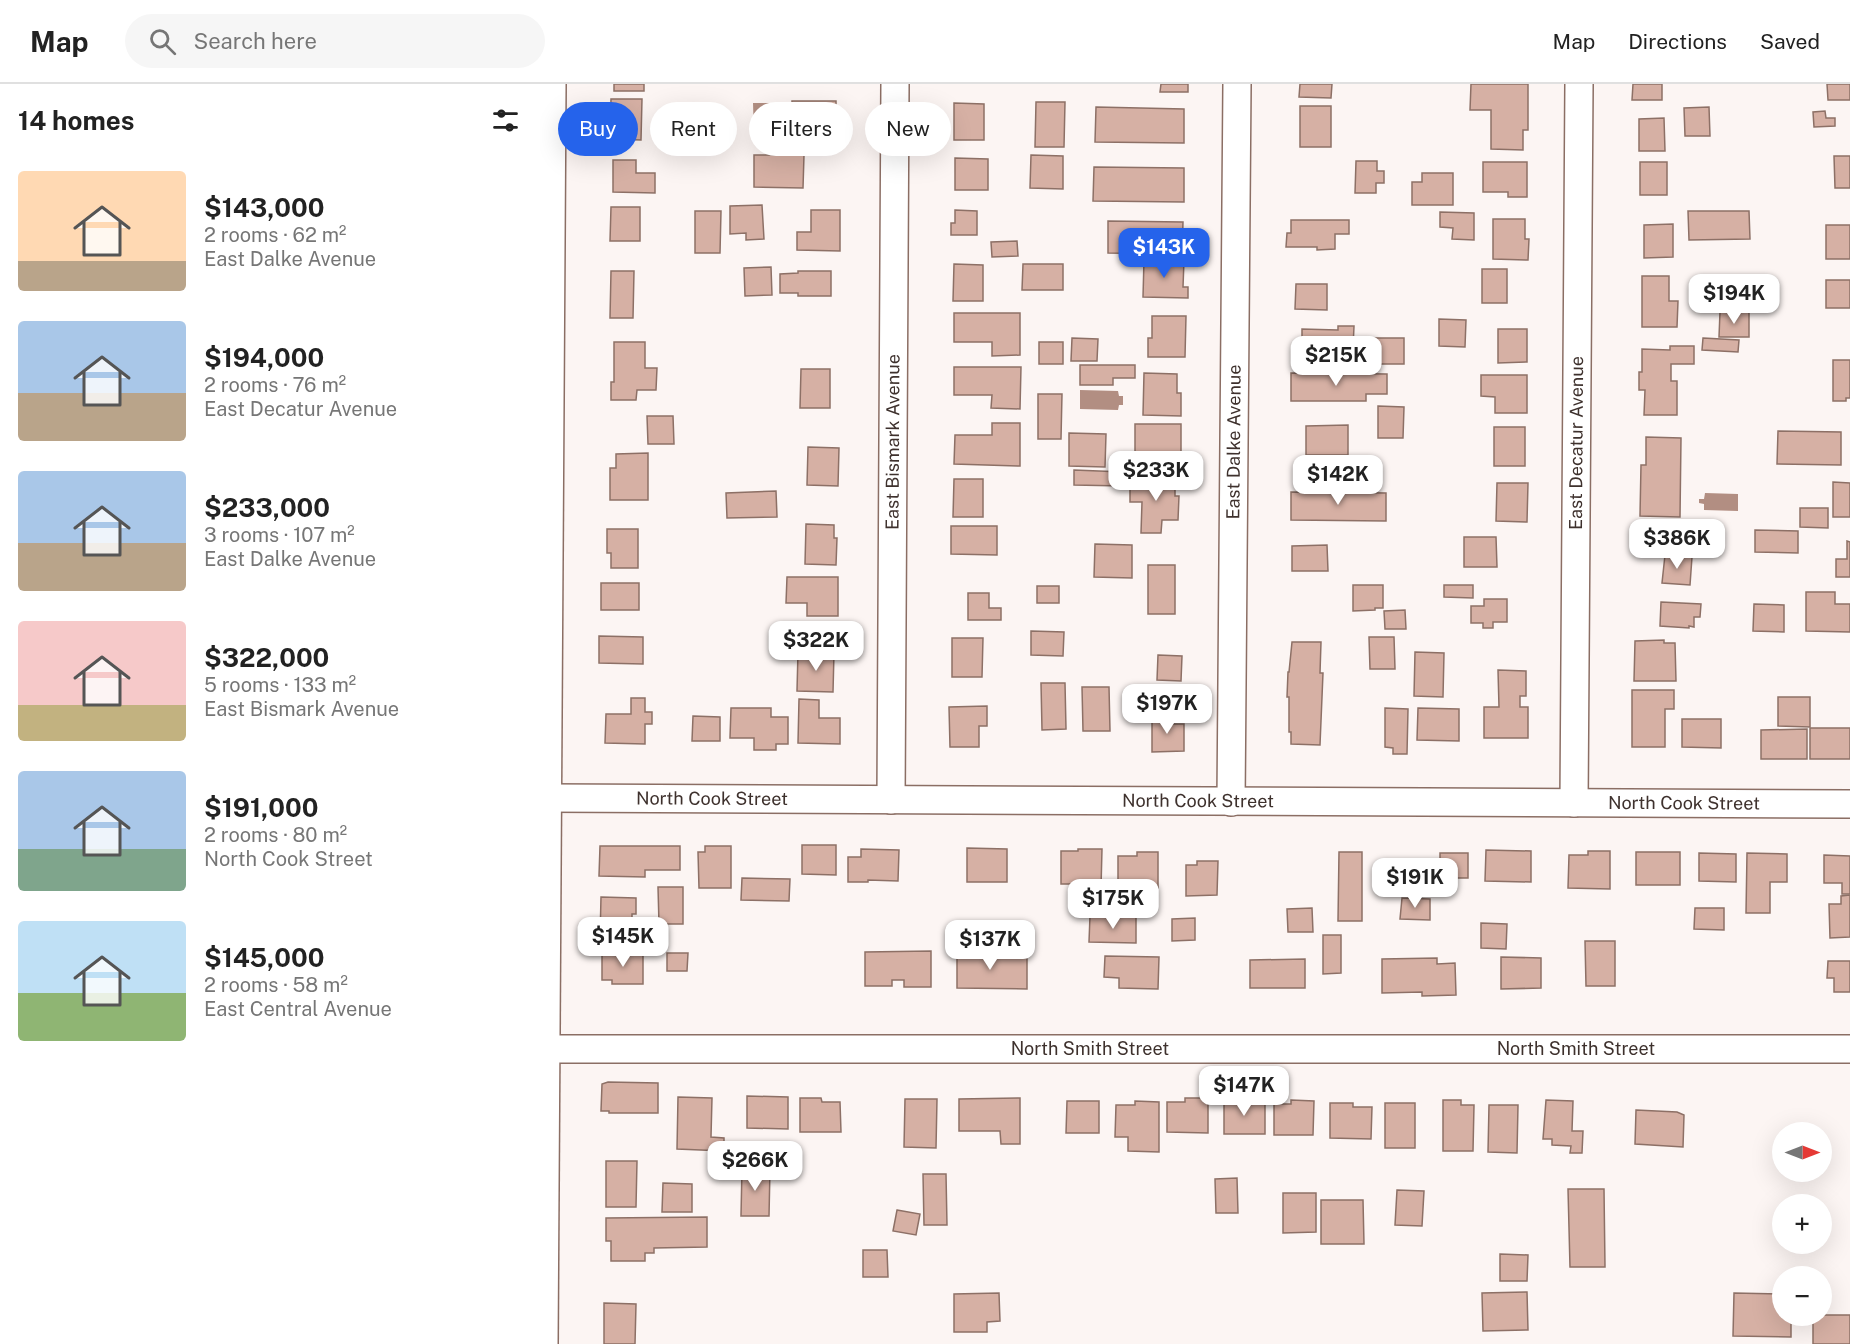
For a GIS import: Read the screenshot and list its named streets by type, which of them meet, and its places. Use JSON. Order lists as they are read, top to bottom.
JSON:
{
  "streets": {
    "street": [
      "East Bismark Avenue",
      "East Dalke Avenue",
      "East Decatur Avenue",
      "North Cook Street",
      "North Smith Street"
    ]
  },
  "crossings": [
    ["East Bismark Avenue", "North Cook Street"],
    ["East Dalke Avenue", "North Cook Street"],
    ["East Decatur Avenue", "North Cook Street"]
  ],
  "north": "right",
  "page": {
    "header": "Map",
    "search": "Search here",
    "nav": ["Map", "Directions", "Saved"],
    "heading": "14 homes",
    "chip": [
      "Buy",
      "Rent",
      "Filters",
      "New"
    ],
    "list": [
      {
        "name": "$143,000",
        "note": "2 rooms · 62 m² · East Dalke Avenue"
      },
      {
        "name": "$194,000",
        "note": "2 rooms · 76 m² · East Decatur Avenue"
      },
      {
        "name": "$233,000",
        "note": "3 rooms · 107 m² · East Dalke Avenue"
      },
      {
        "name": "$322,000",
        "note": "5 rooms · 133 m² · East Bismark Avenue"
      },
      {
        "name": "$191,000",
        "note": "2 rooms · 80 m² · North Cook Street"
      },
      {
        "name": "$145,000",
        "note": "2 rooms · 58 m² · East Central Avenue"
      }
    ],
    "price": [
      "$143K",
      "$194K",
      "$215K",
      "$233K",
      "$142K",
      "$386K",
      "$322K",
      "$197K",
      "$191K",
      "$175K",
      "$145K",
      "$137K",
      "$147K",
      "$266K"
    ],
    "map_buttons": ["+", "−"]
  }
}
